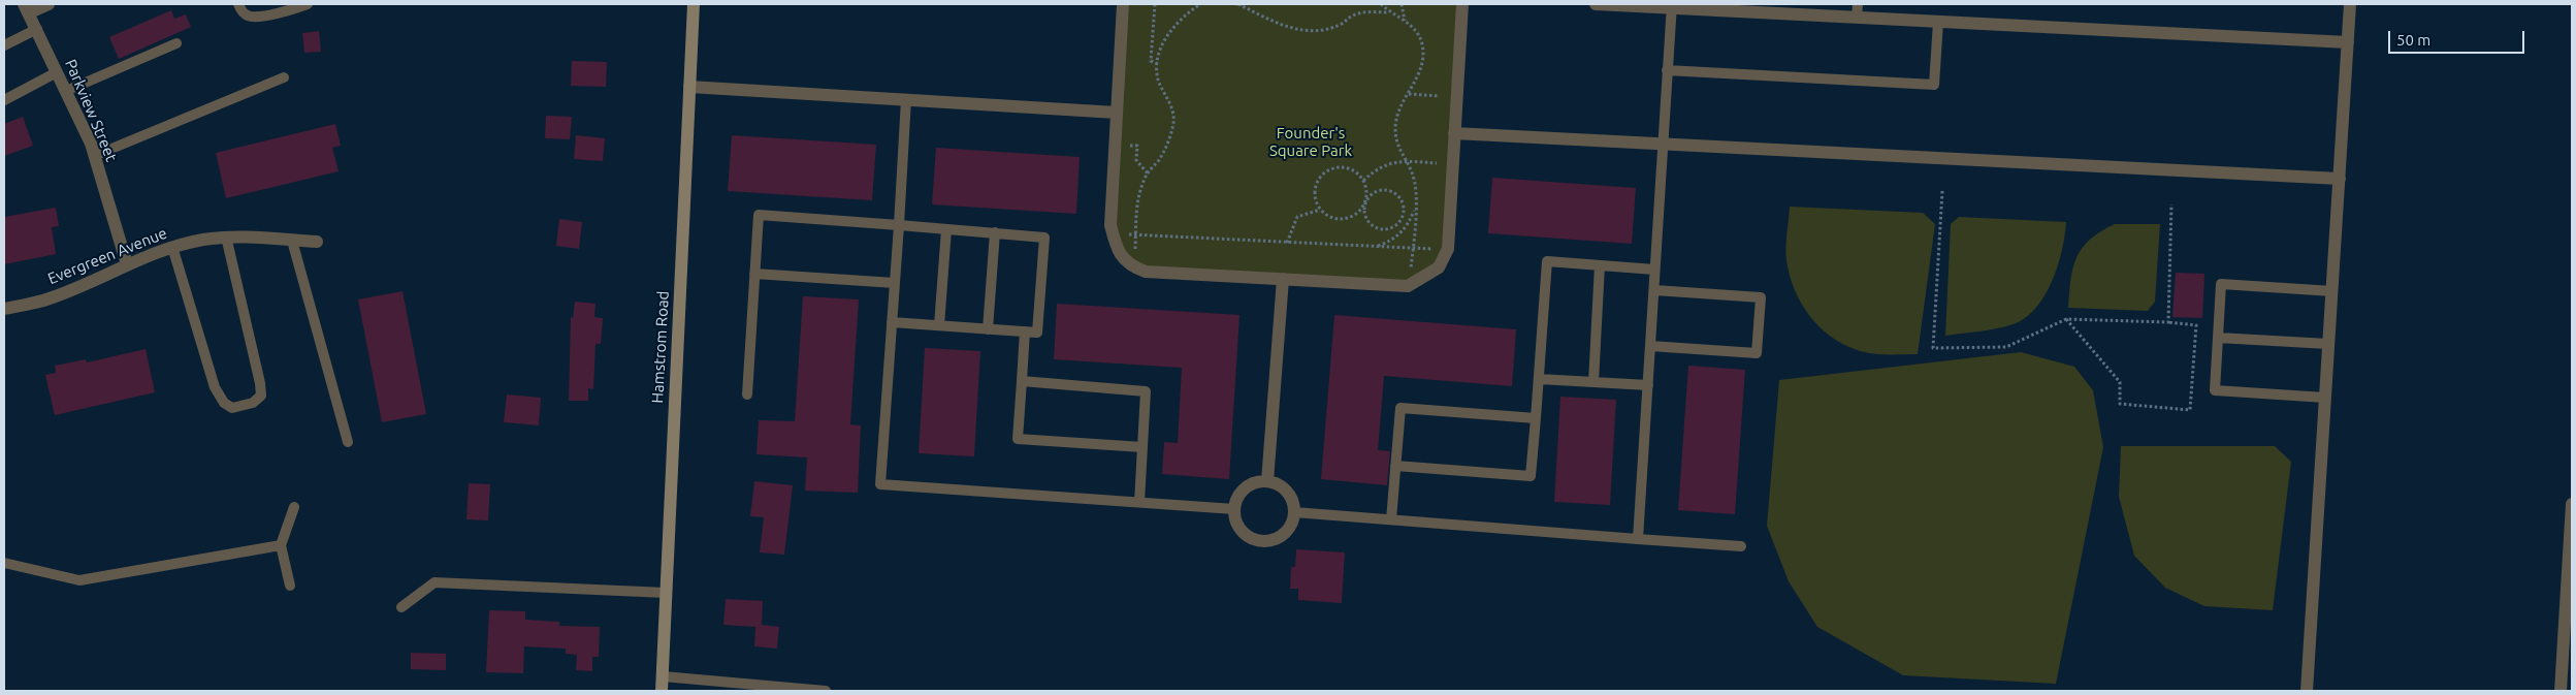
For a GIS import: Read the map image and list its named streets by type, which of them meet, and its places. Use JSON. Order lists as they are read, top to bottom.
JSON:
{
  "streets": {
    "street": ["Parkview Street", "Evergreen Avenue", "Hamstrom Road"]
  },
  "crossings": [
    ["Parkview Street", "Evergreen Avenue"]
  ],
  "parks": ["Founder's Square Park"],
  "scale_bar": "50 m"
}
